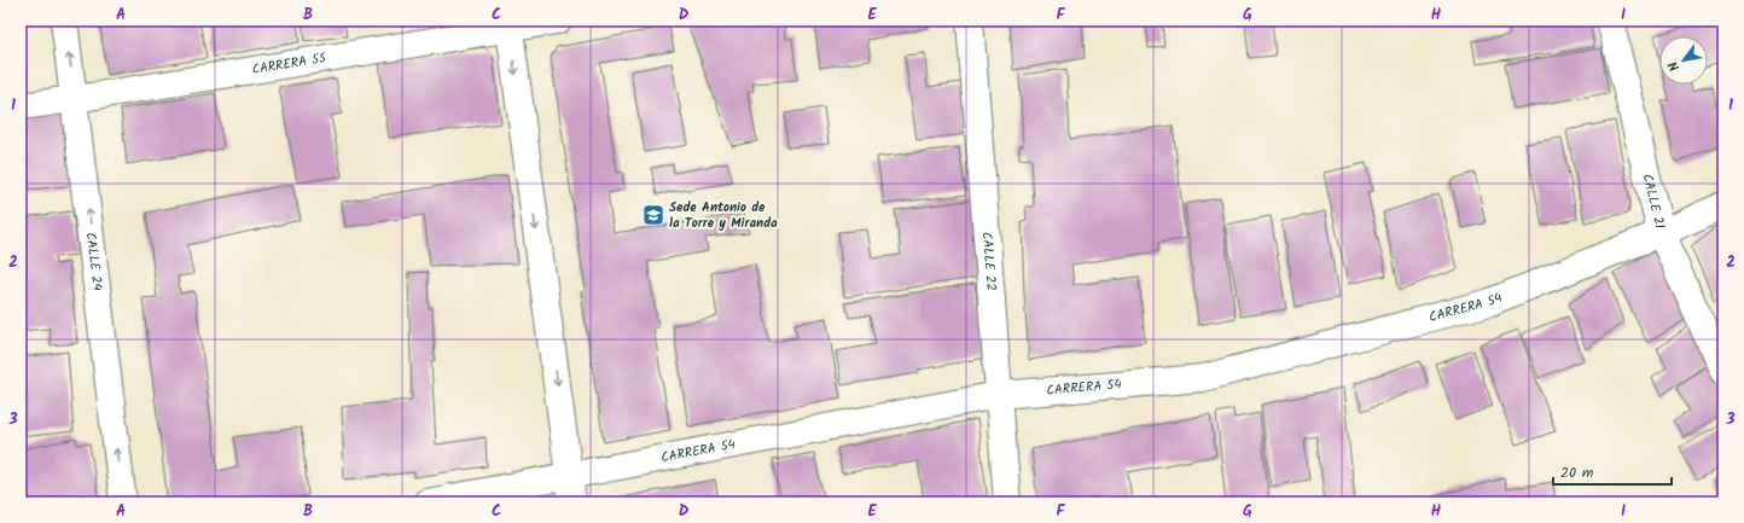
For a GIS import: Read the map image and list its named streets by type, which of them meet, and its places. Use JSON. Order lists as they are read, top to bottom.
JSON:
{
  "streets": {
    "street": [
      "CARRERA 55",
      "CALLE 21",
      "CALLE 24",
      "CALLE 22",
      "CARRERA 54"
    ]
  },
  "crossings": [
    ["CARRERA 55", "CALLE 24"],
    ["CALLE 21", "CARRERA 54"],
    ["CALLE 22", "CARRERA 54"]
  ],
  "one_way": ["CALLE 24"],
  "places": {
    "school or university": ["Sede Antonio de la Torre y Miranda"]
  },
  "scale_bar": "20 m",
  "north": "bottom left",
  "grid": {
    "columns": [
      "A",
      "B",
      "C",
      "D",
      "E",
      "F",
      "G",
      "H",
      "I"
    ],
    "rows": ["1", "2", "3"]
  }
}
